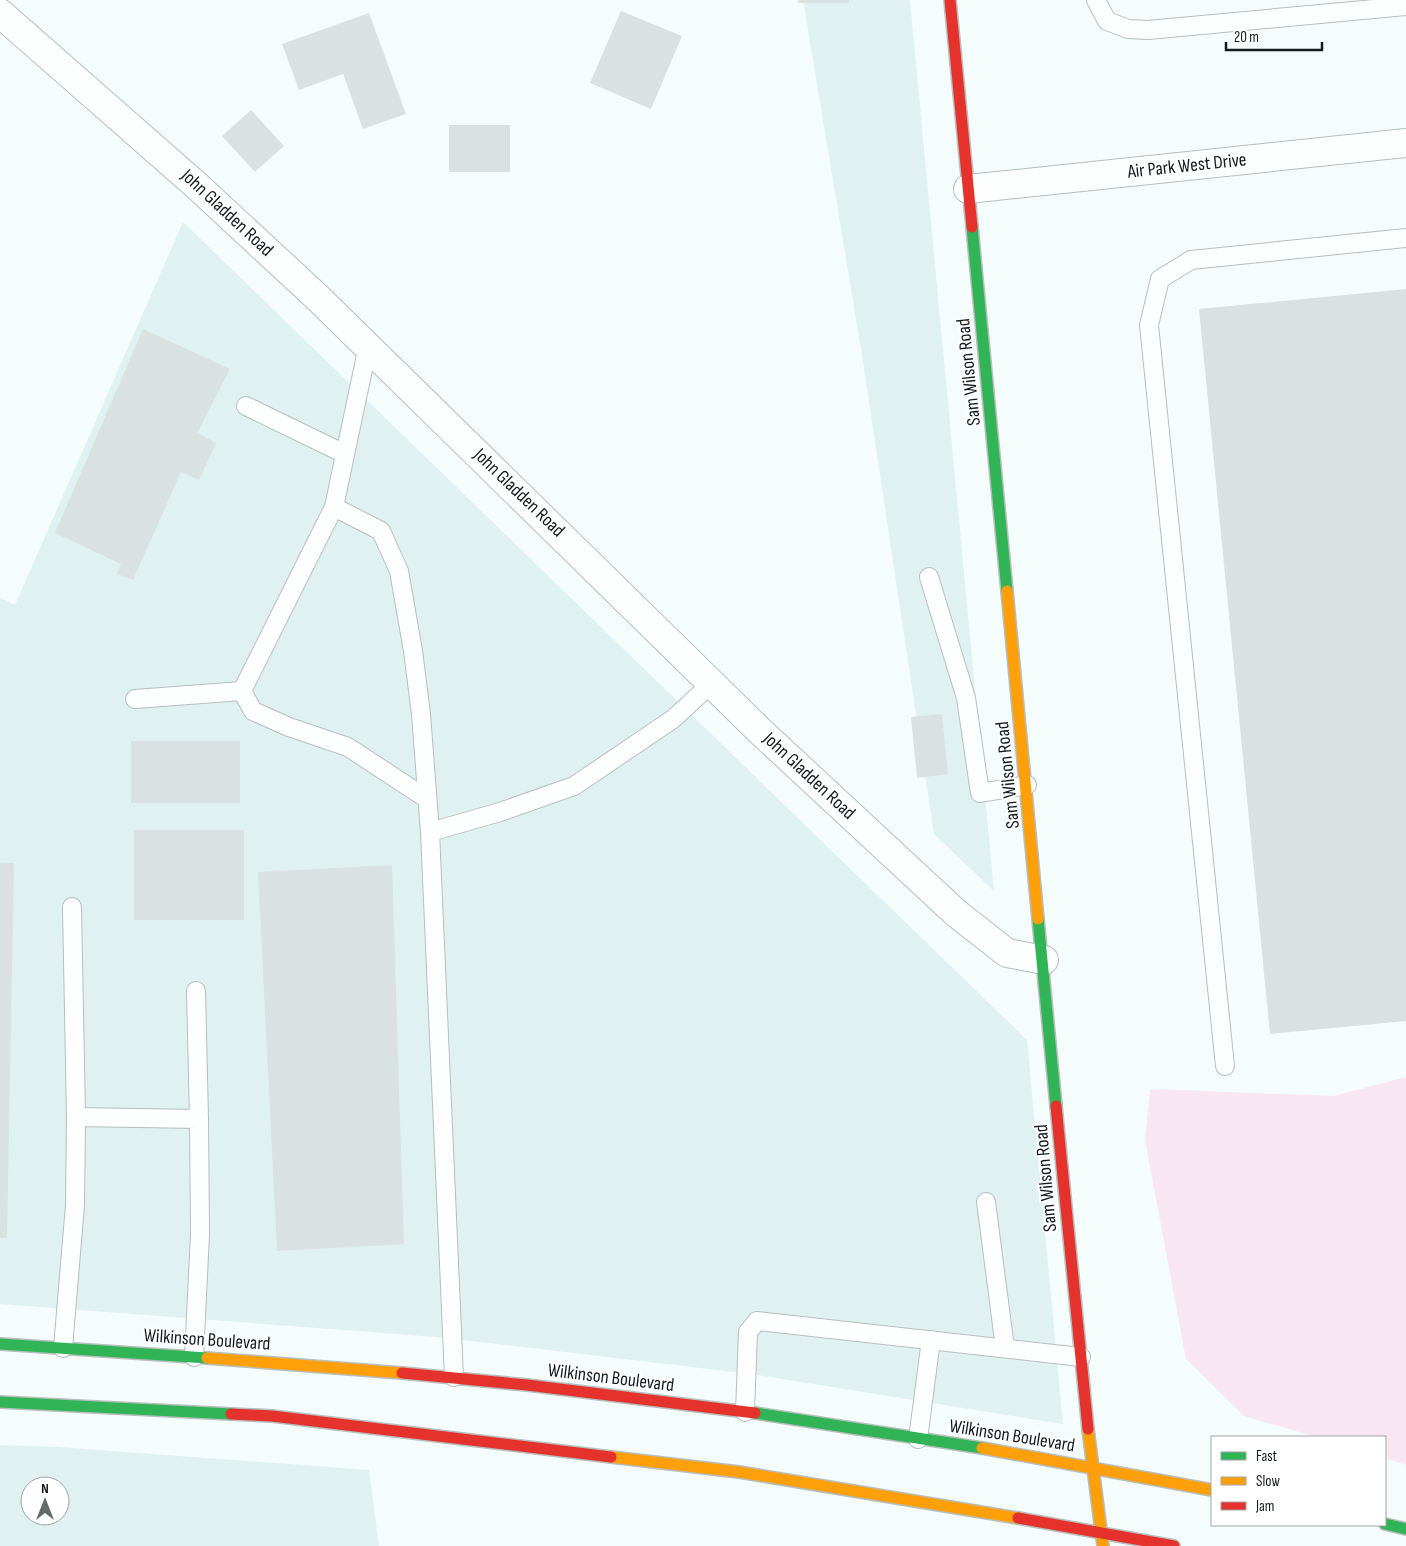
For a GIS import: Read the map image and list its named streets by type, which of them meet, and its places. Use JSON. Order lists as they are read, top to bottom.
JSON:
{
  "streets": {
    "main road": ["Sam Wilson Road", "Wilkinson Boulevard"],
    "street": ["Air Park West Drive", "John Gladden Road"]
  },
  "crossings": [
    ["Air Park West Drive", "Sam Wilson Road"],
    ["John Gladden Road", "Sam Wilson Road"],
    ["Sam Wilson Road", "Wilkinson Boulevard"]
  ],
  "legend": ["Fast", "Slow", "Jam"],
  "scale_bar": "20 m",
  "north": "top"
}
